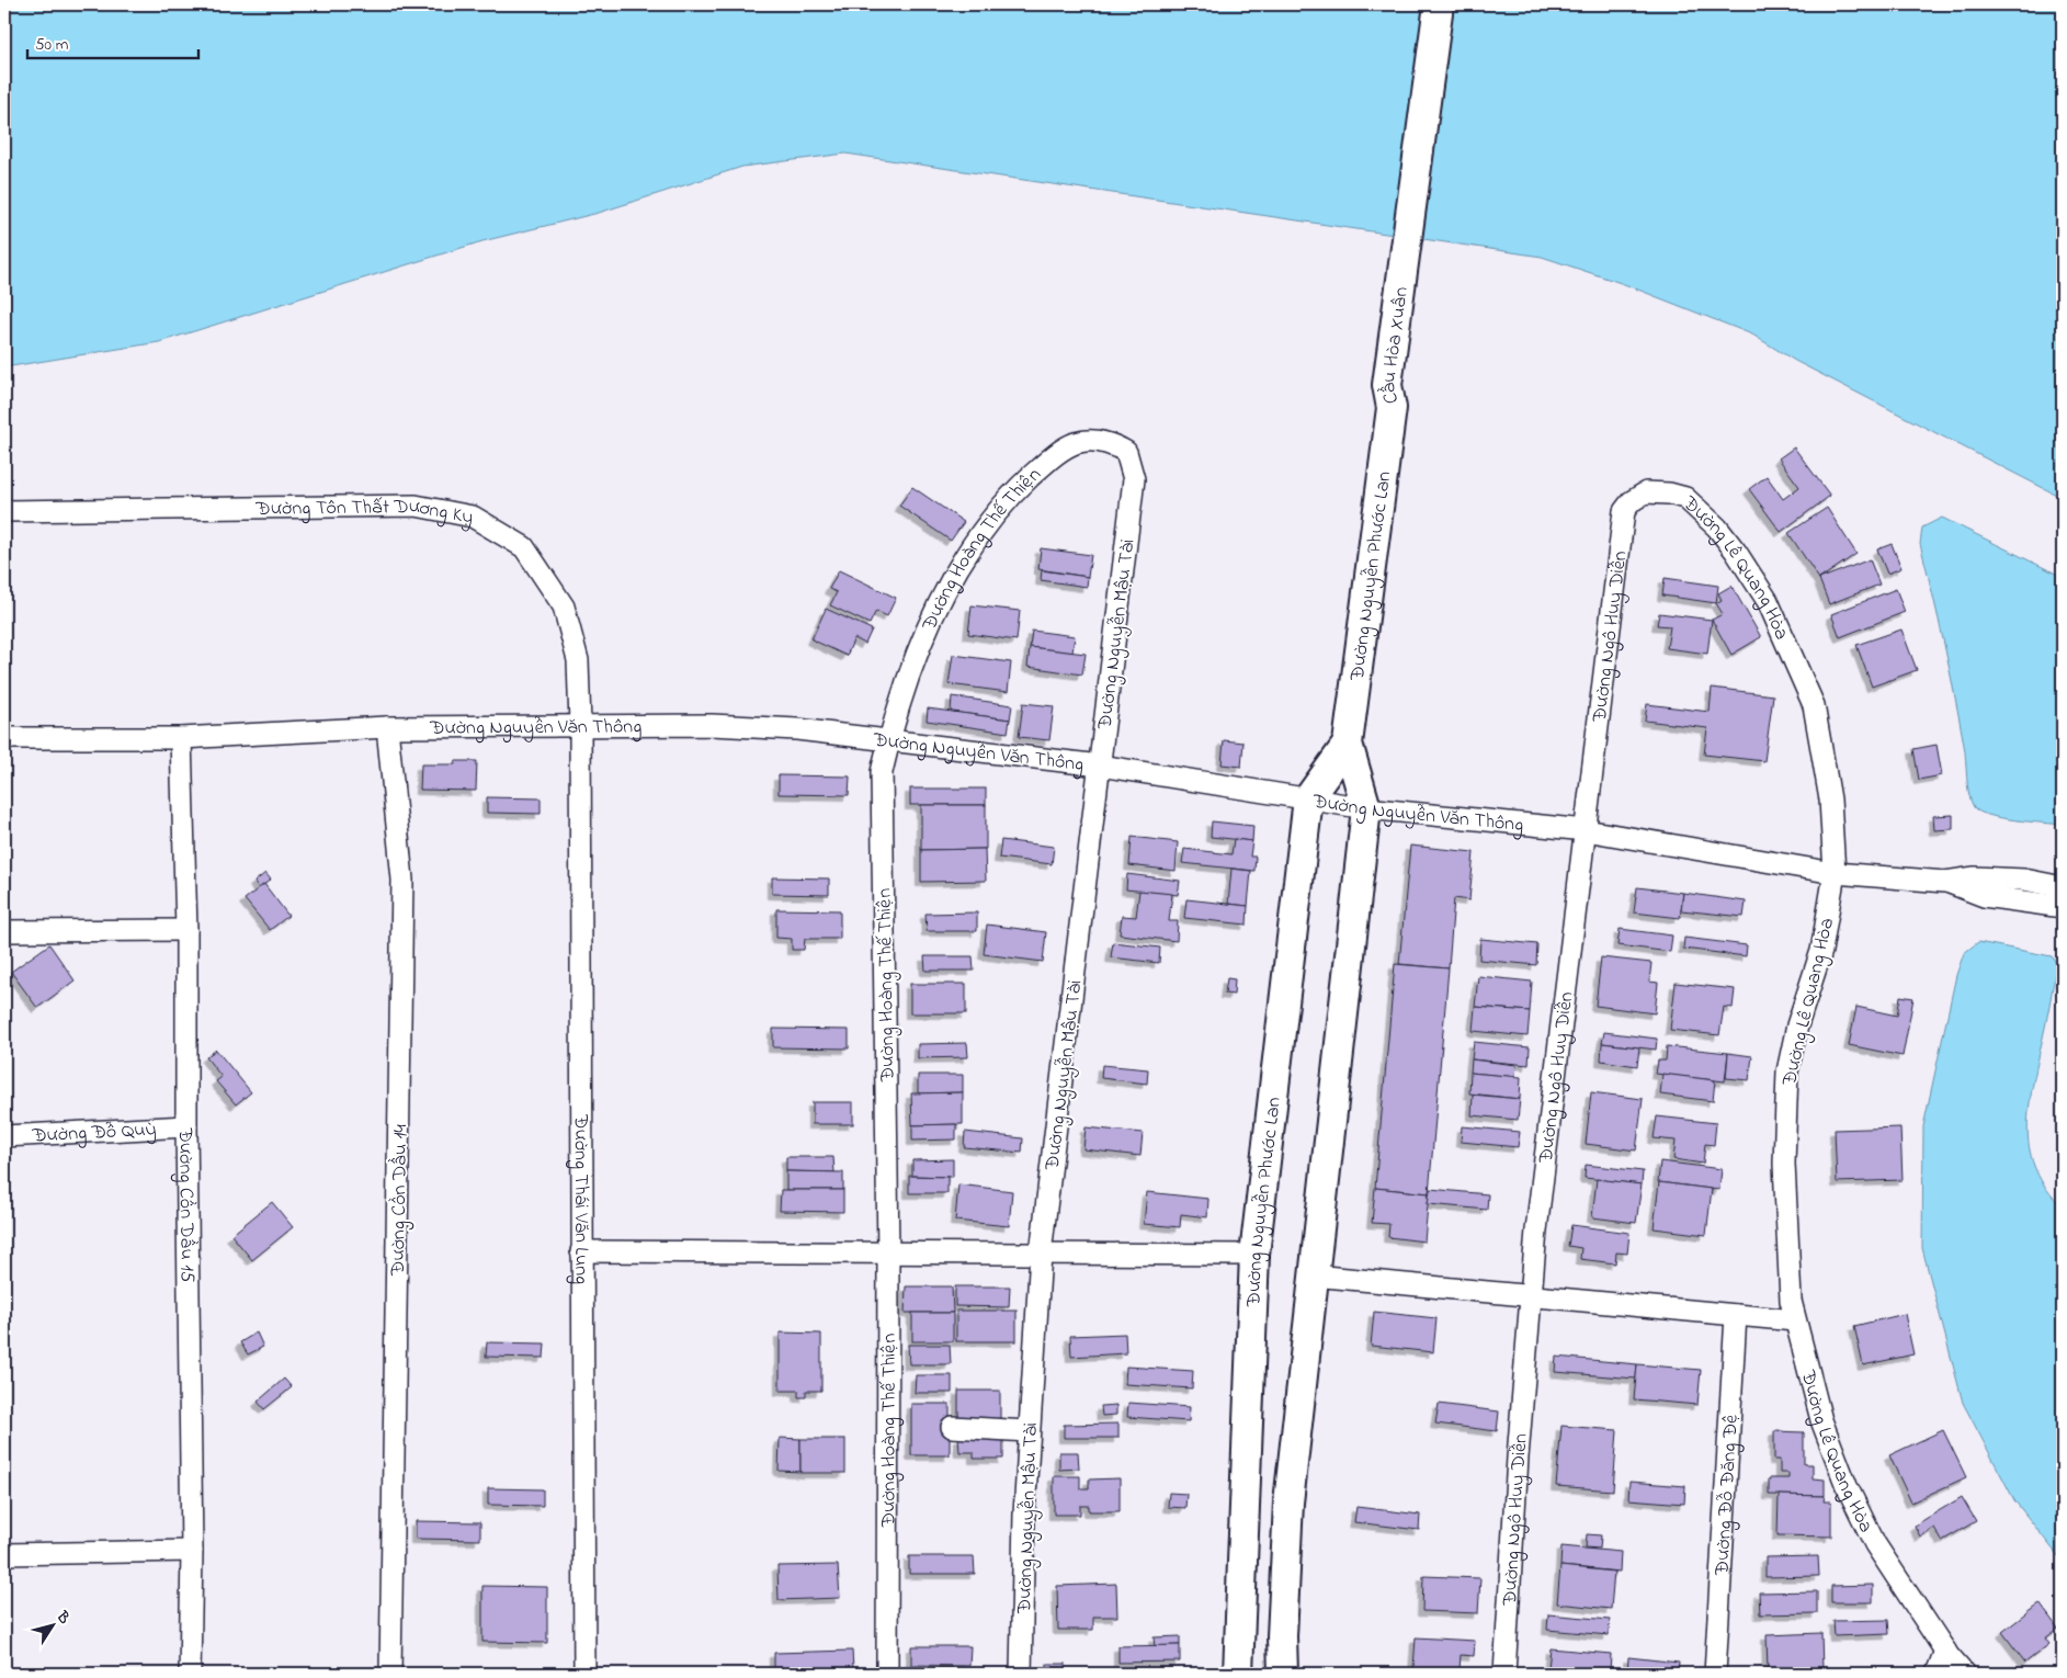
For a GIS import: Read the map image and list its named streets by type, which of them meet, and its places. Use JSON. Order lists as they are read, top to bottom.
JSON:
{
  "streets": {
    "main road": ["Cầu Hòa Xuân", "Đường Nguyễn Phước Lan"],
    "street": [
      "Đường Tôn Thất Dương Kỵ",
      "Đường Hoàng Thế Thiện",
      "Đường Lê Quang Hòa",
      "Đường Nguyễn Mậu Tài",
      "Đường Ngô Huy Diễn",
      "Đường Nguyễn Văn Thông",
      "Đường Đỗ Quỳ",
      "Đường Cồn Dầu 14",
      "Đường Thái Văn Lung",
      "Đường Cồn Dầu 15",
      "Đường Đỗ Đăng Đệ"
    ]
  },
  "crossings": [
    ["Cầu Hòa Xuân", "Đường Nguyễn Phước Lan"],
    ["Đường Tôn Thất Dương Kỵ", "Đường Nguyễn Văn Thông"],
    ["Đường Tôn Thất Dương Kỵ", "Đường Thái Văn Lung"],
    ["Đường Hoàng Thế Thiện", "Đường Nguyễn Mậu Tài"],
    ["Đường Hoàng Thế Thiện", "Đường Nguyễn Văn Thông"],
    ["Đường Lê Quang Hòa", "Đường Ngô Huy Diễn"],
    ["Đường Lê Quang Hòa", "Đường Nguyễn Văn Thông"],
    ["Đường Nguyễn Phước Lan", "Đường Nguyễn Văn Thông"],
    ["Đường Nguyễn Mậu Tài", "Đường Nguyễn Văn Thông"],
    ["Đường Ngô Huy Diễn", "Đường Nguyễn Văn Thông"],
    ["Đường Nguyễn Văn Thông", "Đường Cồn Dầu 14"],
    ["Đường Nguyễn Văn Thông", "Đường Thái Văn Lung"],
    ["Đường Nguyễn Văn Thông", "Đường Cồn Dầu 15"],
    ["Đường Đỗ Quỳ", "Đường Cồn Dầu 15"]
  ],
  "scale_bar": "50 m",
  "north": "top right"
}
